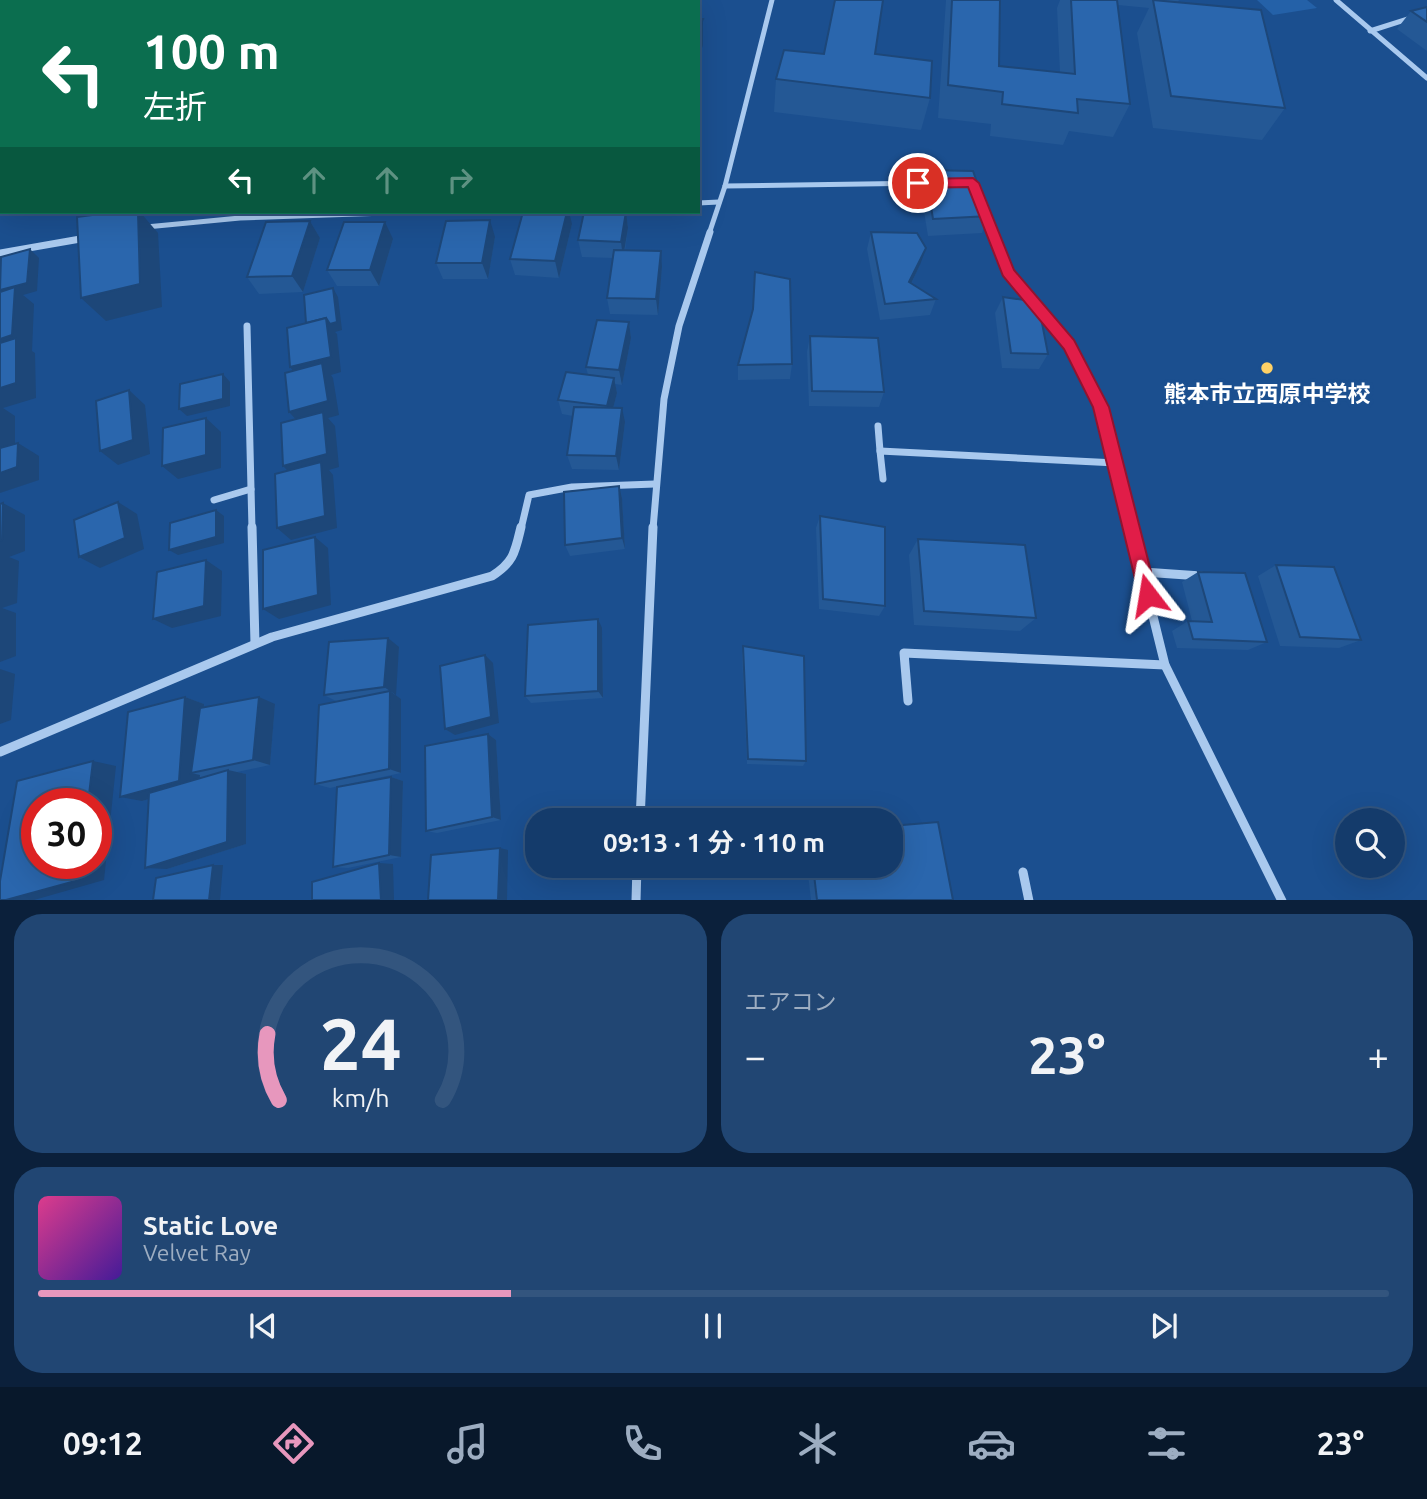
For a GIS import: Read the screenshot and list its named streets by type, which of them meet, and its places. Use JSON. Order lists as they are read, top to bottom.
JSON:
{
  "places": ["熊本市立西原中学校"],
  "page": {
    "turn": ["100 m", "左折"],
    "limit": "30",
    "trip": "09:13 · 1 分 · 110 m",
    "tile": "エアコン",
    "heat": ["−", "23°", "+"],
    "song": ["Static Love", "Velvet Ray"],
    "tabs": ["09:12", "23°"],
    "gauge": ["24", "km/h"]
  }
}
